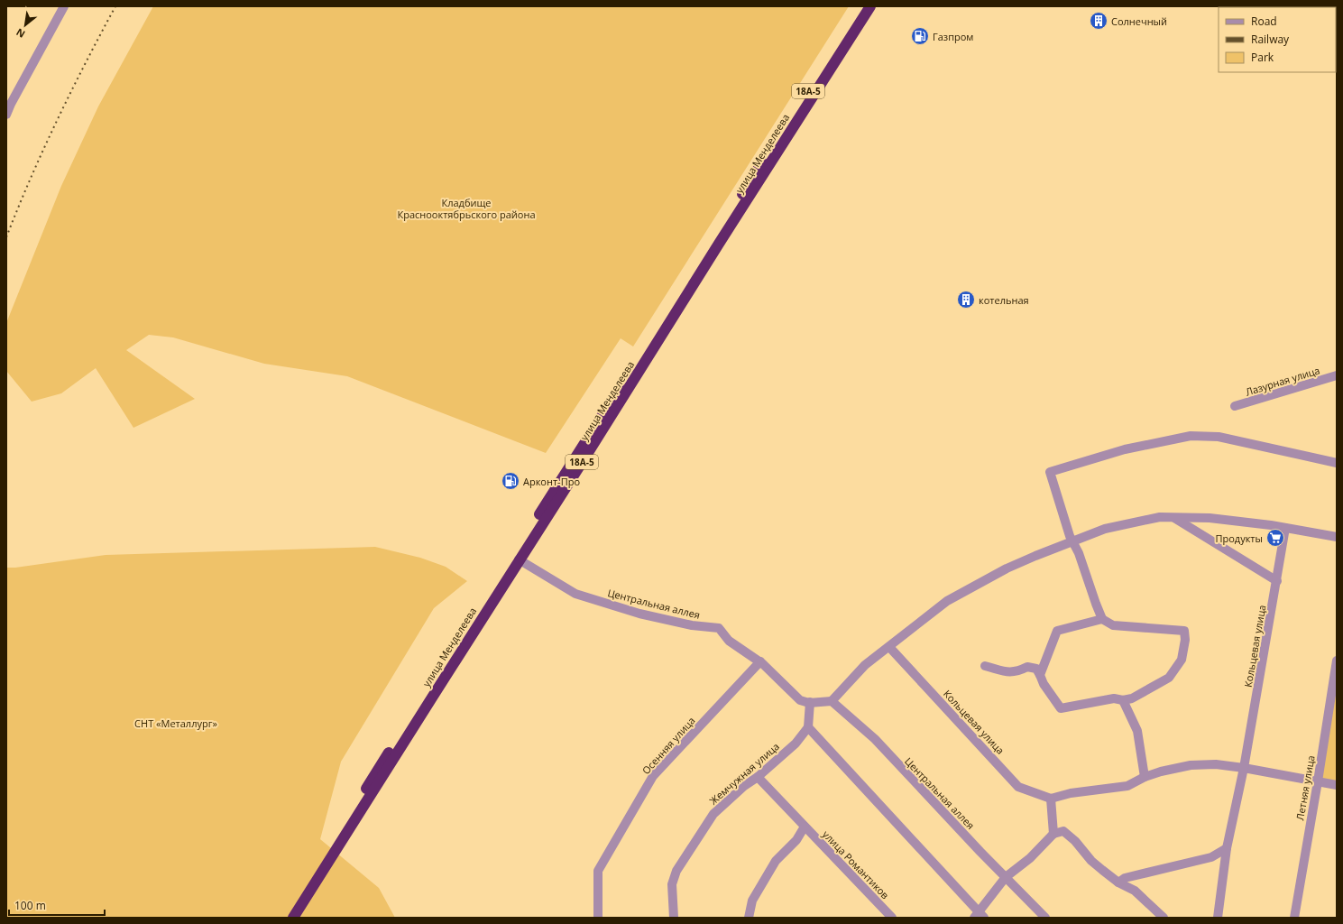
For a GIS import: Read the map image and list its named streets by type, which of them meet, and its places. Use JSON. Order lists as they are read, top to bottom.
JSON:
{
  "streets": {
    "highway": ["18А-5", "улица Менделеева"],
    "street": [
      "Лазурная улица",
      "Центральная аллея",
      "Кольцевая улица",
      "Осенняя улица",
      "Жемчужная улица",
      "Летняя улица",
      "улица Романтиков"
    ]
  },
  "crossings": [
    ["улица Менделеева", "Центральная аллея"],
    ["Центральная аллея", "Осенняя улица"],
    ["Жемчужная улица", "улица Романтиков"]
  ],
  "parks": ["Кладбище Краснооктябрьского района", "СНТ «Металлург»"],
  "places": {
    "building": ["Солнечный", "котельная"],
    "fuel station": ["Газпром", "Арконт-Про"],
    "supermarket": ["Продукты"]
  },
  "legend": ["Road", "Railway", "Park"],
  "scale_bar": "100 m",
  "north": "bottom left"
}
